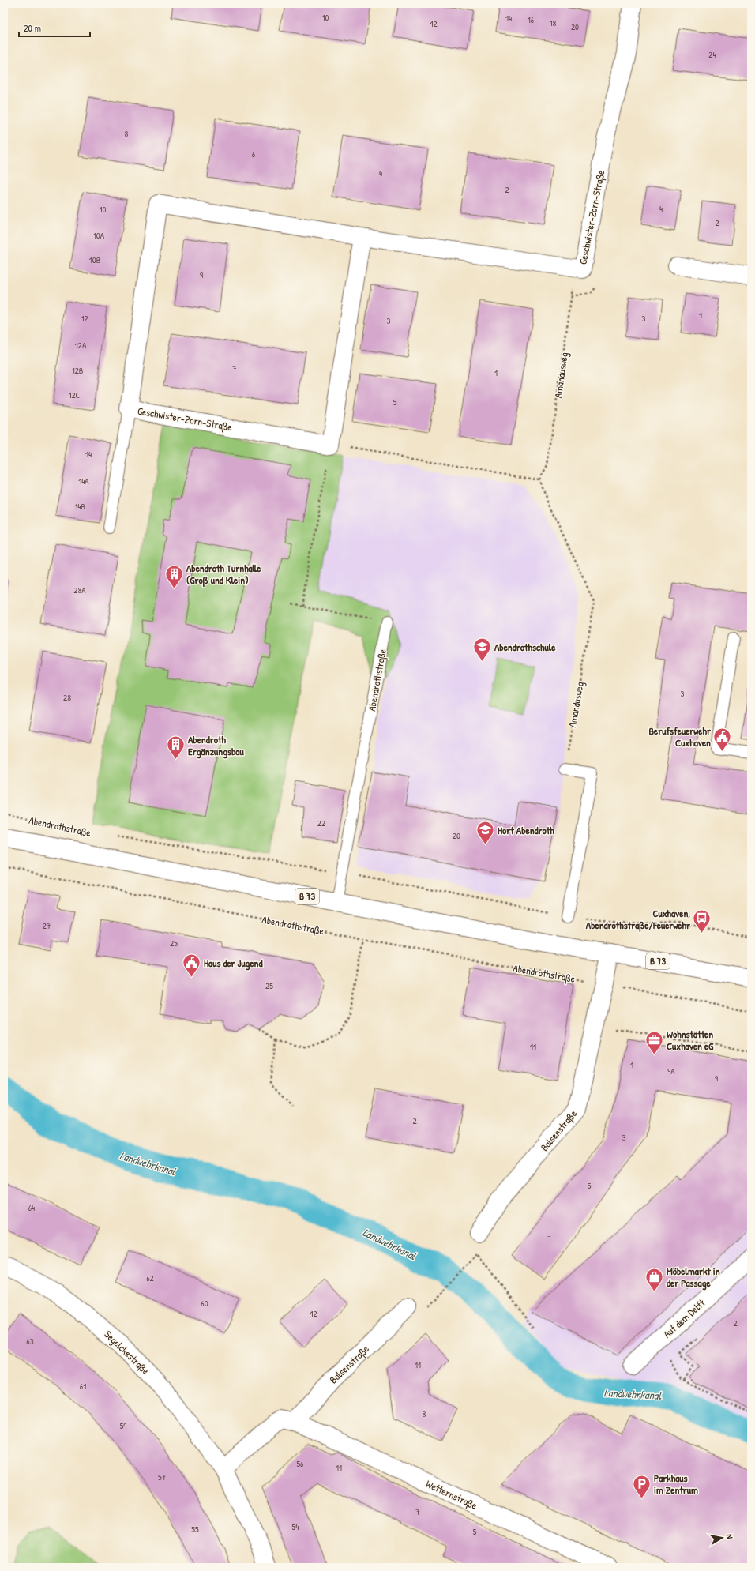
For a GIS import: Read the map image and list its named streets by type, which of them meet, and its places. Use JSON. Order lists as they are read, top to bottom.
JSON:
{
  "streets": {
    "street": [
      "Geschwister-Zorn-Straße",
      "B 73",
      "Balsenstraße",
      "Auf dem Delft",
      "Segelckestraße",
      "Wetternstraße"
    ],
    "lane": ["Abendrothstraße"],
    "path": ["Amandusweg"]
  },
  "crossings": [
    ["Geschwister-Zorn-Straße", "Amandusweg"],
    ["Abendrothstraße", "B 73"],
    ["B 73", "Balsenstraße"],
    ["Balsenstraße", "Wetternstraße"]
  ],
  "water": ["Landwehrkanal"],
  "places": {
    "building": ["Abendroth Turnhalle (Groß und Klein)", "Abendroth Ergänzungsbau"],
    "school or university": ["Abendrothschule", "Hort Abendroth"],
    "public building": ["Berufsfeuerwehr Cuxhaven", "Haus der Jugend"],
    "bus stop": ["Cuxhaven, Abendrothstraße/Feuerwehr"],
    "office": ["Wohnstätten Cuxhaven eG"],
    "shop": ["Möbelmarkt in der Passage"],
    "parking": ["Parkhaus im Zentrum"]
  },
  "house_numbers": [
    "10",
    "14",
    "16",
    "18",
    "12",
    "20",
    "24",
    "8",
    "6",
    "4",
    "2",
    "4",
    "10",
    "2",
    "10A",
    "10B",
    "9",
    "1",
    "12",
    "3",
    "3",
    "12A",
    "7",
    "12B",
    "1",
    "12C",
    "5",
    "14",
    "14A",
    "14B",
    "28A",
    "3",
    "28",
    "22",
    "20",
    "27",
    "25",
    "25",
    "11",
    "1",
    "9A",
    "9",
    "2",
    "3",
    "5",
    "64",
    "7",
    "62",
    "60",
    "12",
    "2",
    "63",
    "11",
    "61",
    "8",
    "59",
    "56",
    "11",
    "57",
    "7",
    "54",
    "55",
    "5"
  ],
  "scale_bar": "20 m",
  "north": "right"
}
